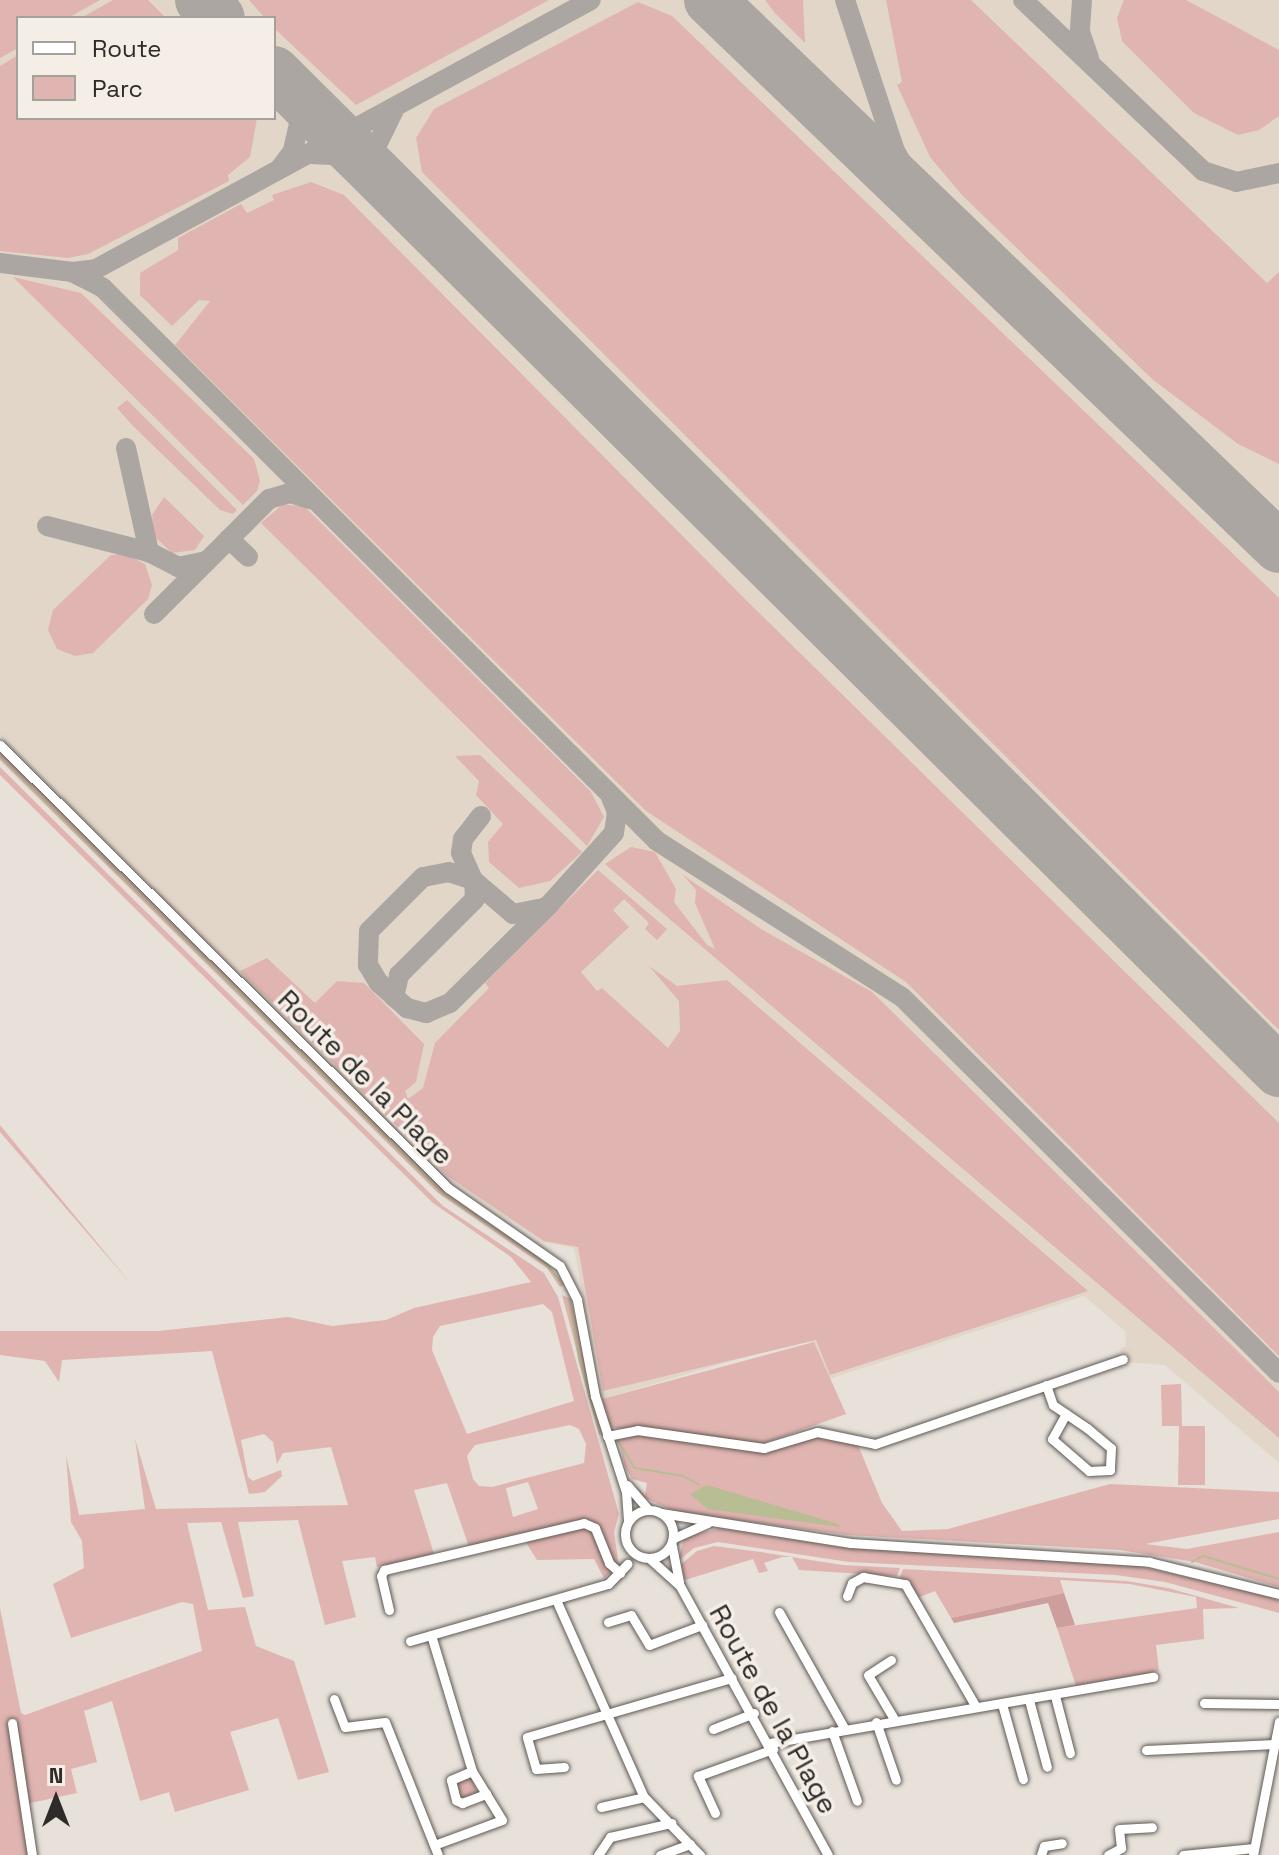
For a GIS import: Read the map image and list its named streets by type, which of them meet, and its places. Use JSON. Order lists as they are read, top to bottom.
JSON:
{
  "streets": {
    "street": ["Route de la Plage"]
  },
  "legend": ["Route", "Parc"],
  "north": "top"
}
